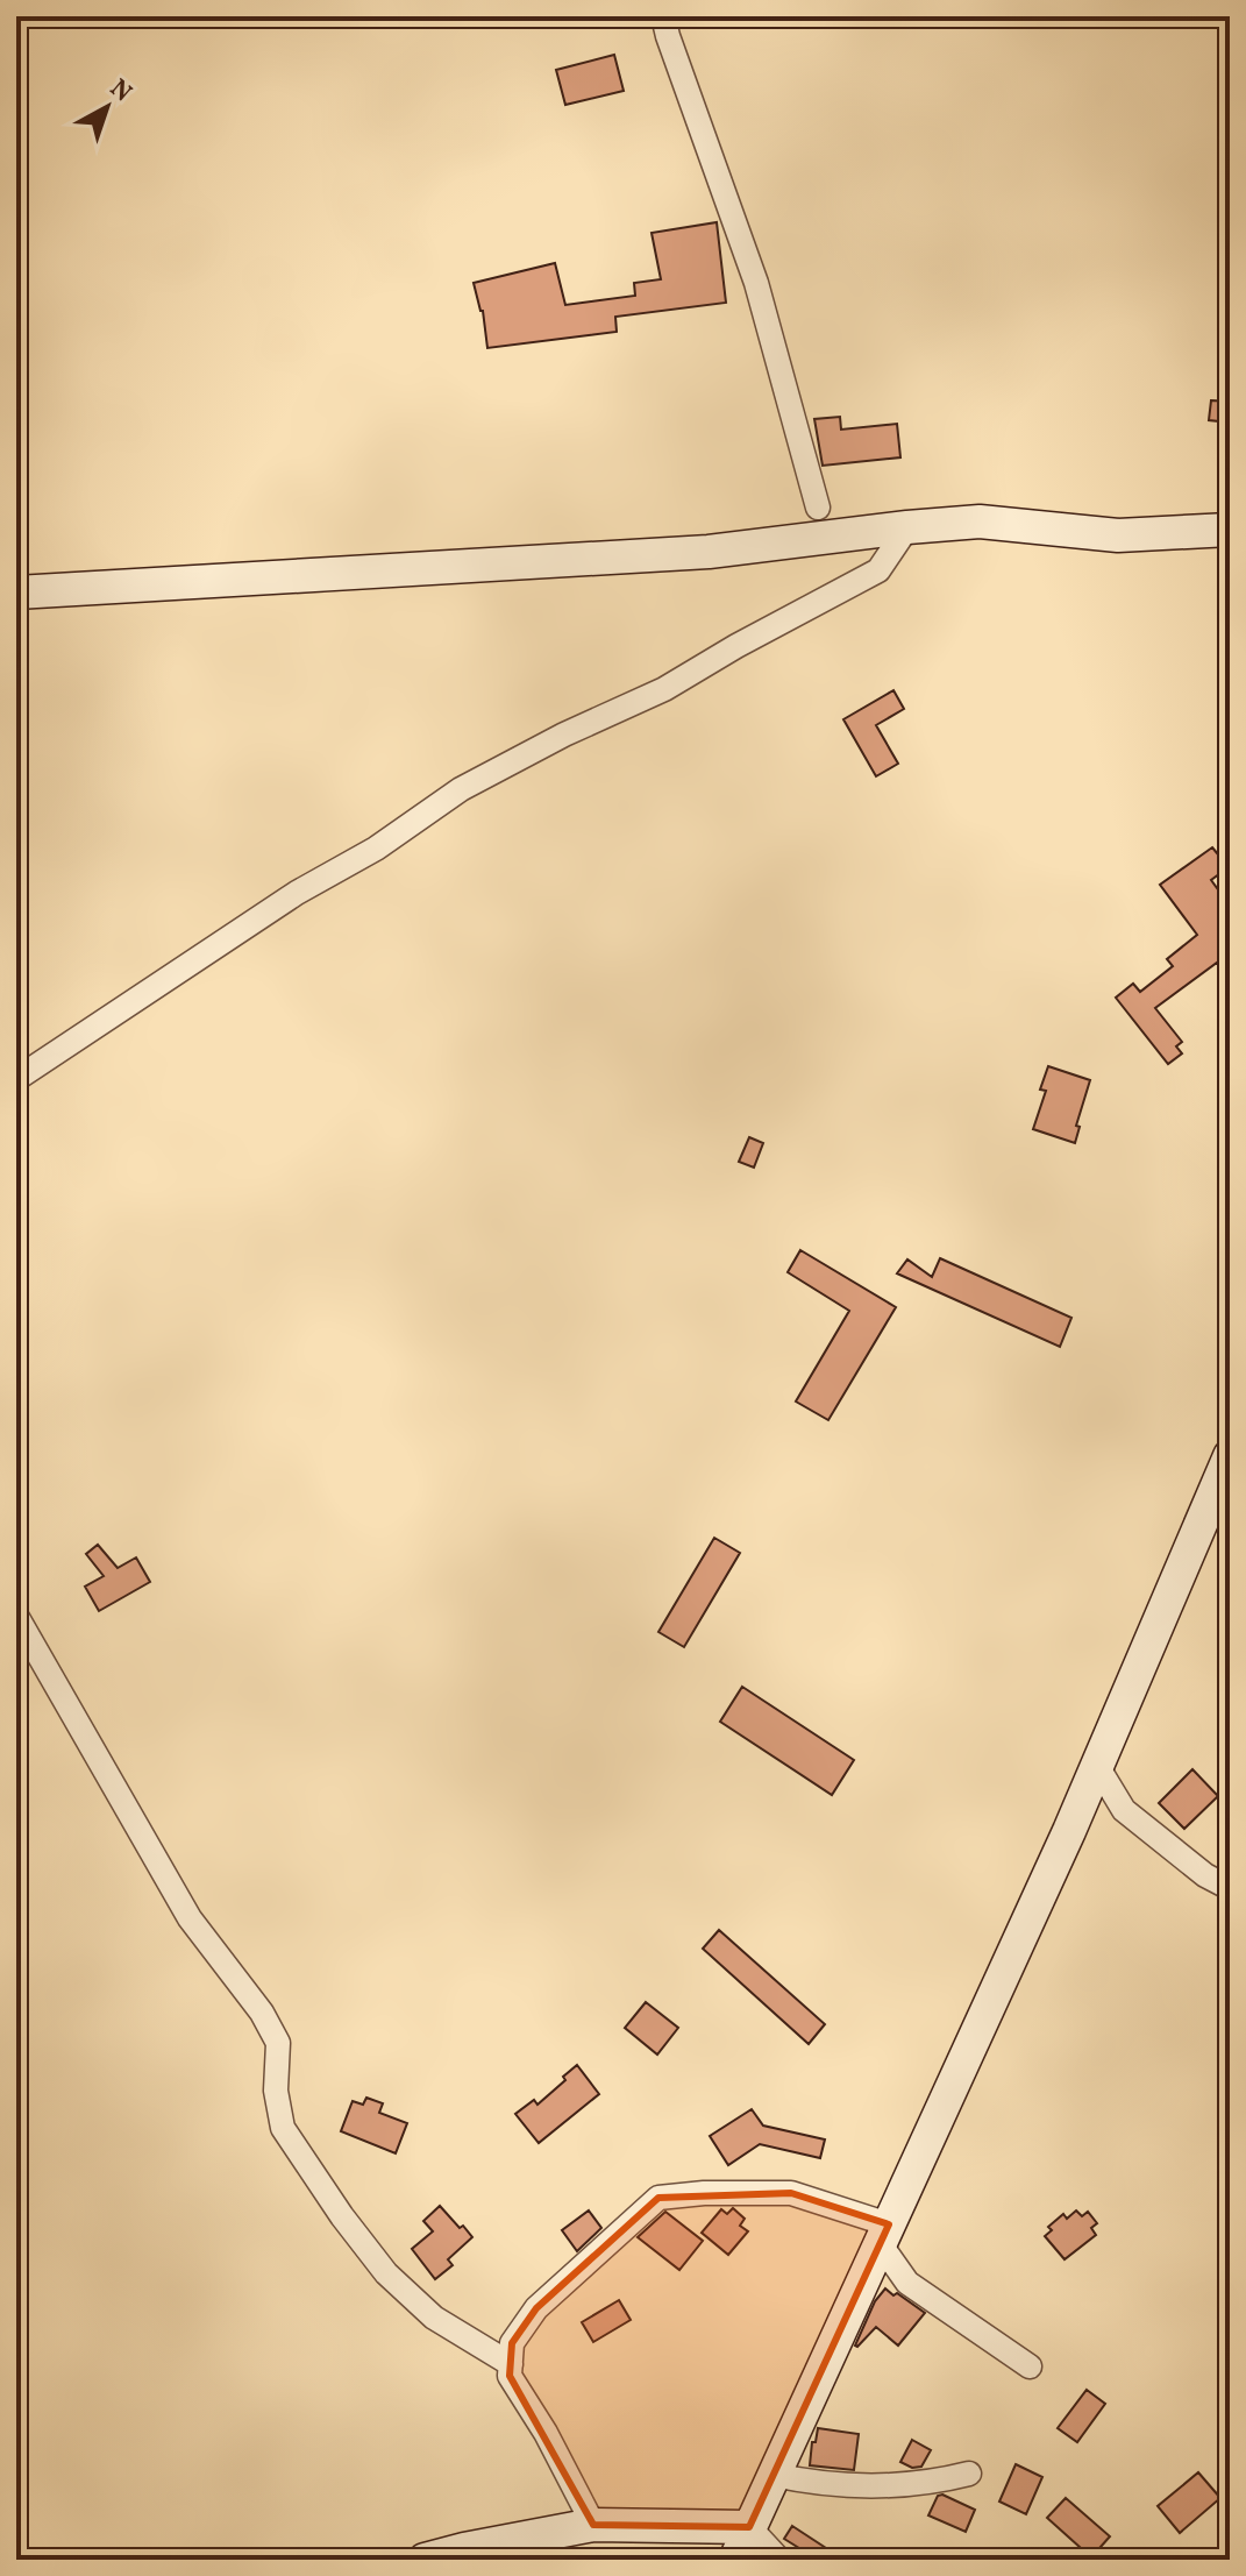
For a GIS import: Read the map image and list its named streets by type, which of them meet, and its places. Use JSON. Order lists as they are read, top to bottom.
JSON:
{
  "north": "top right"
}
